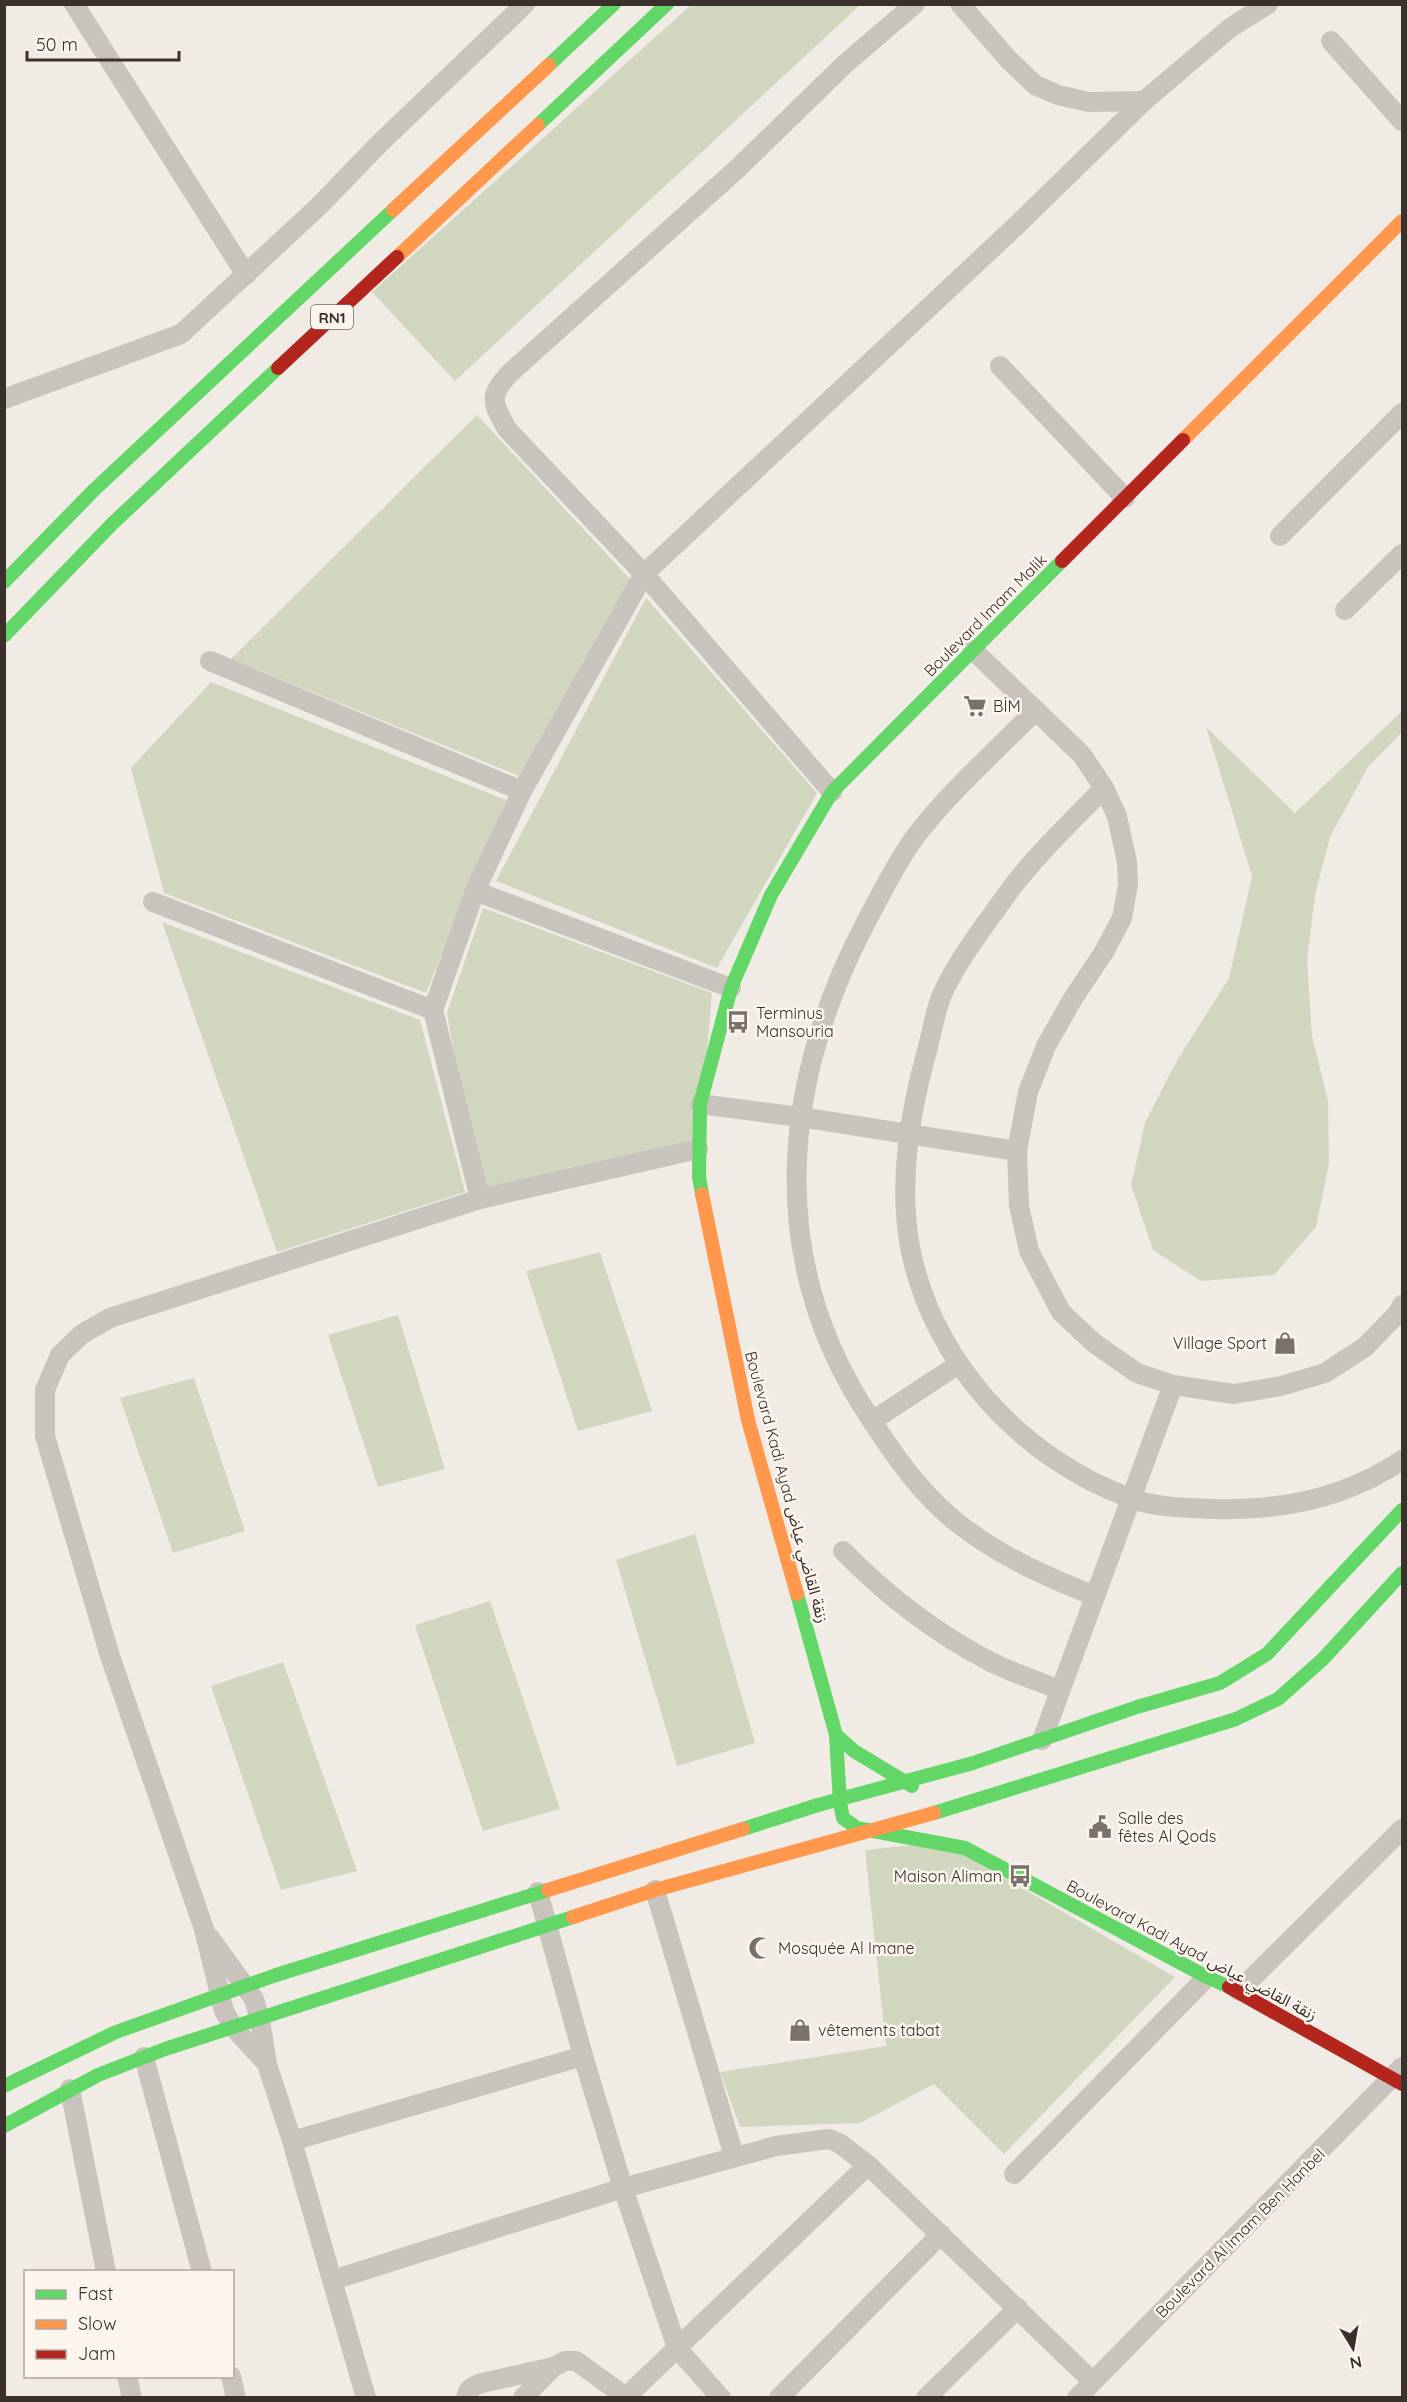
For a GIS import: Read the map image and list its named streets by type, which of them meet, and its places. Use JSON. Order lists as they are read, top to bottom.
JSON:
{
  "streets": {
    "main road": ["RN1", "Boulevard Imam Malik", "Boulevard Kadi Ayad زنقة القاضي عياض"],
    "street": ["Boulevard Al Imam Ben Hanbel"]
  },
  "crossings": [
    ["Boulevard Imam Malik", "Boulevard Kadi Ayad زنقة القاضي عياض"],
    ["Boulevard Kadi Ayad زنقة القاضي عياض", "Boulevard Al Imam Ben Hanbel"]
  ],
  "places": {
    "supermarket": ["BİM"],
    "bus stop": ["Terminus Mansouria", "Maison Aliman"],
    "shop": ["Village Sport", "vêtements tabat"],
    "public building": ["Salle des fêtes Al Qods"],
    "mosque": ["Mosquée Al Imane"]
  },
  "legend": ["Fast", "Slow", "Jam"],
  "scale_bar": "50 m",
  "north": "bottom"
}
